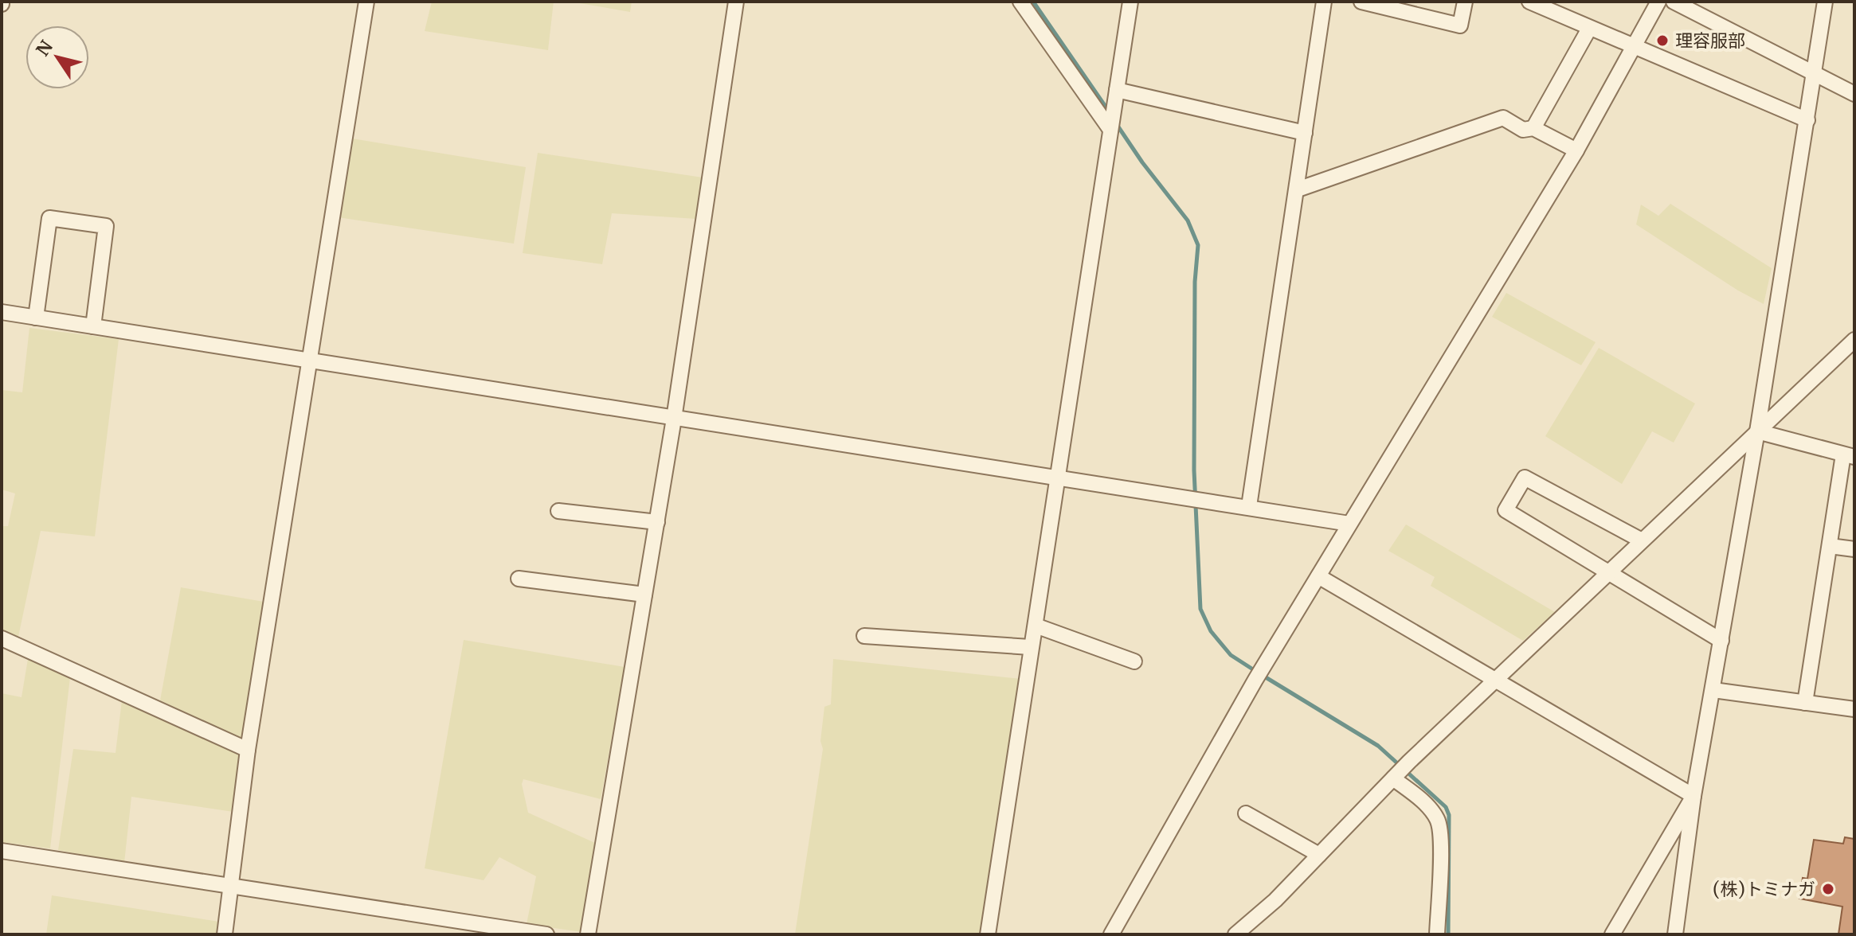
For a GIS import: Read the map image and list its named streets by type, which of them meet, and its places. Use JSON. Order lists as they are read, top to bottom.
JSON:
{
  "places": ["理容服部", "(株)トミナガ"],
  "north": "top left"
}
